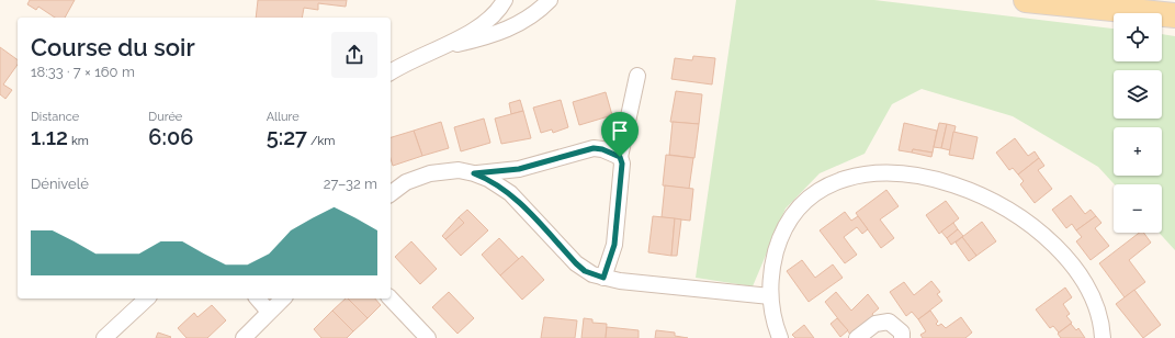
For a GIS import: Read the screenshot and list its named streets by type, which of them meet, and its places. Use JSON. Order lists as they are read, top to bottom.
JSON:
{
  "page": {
    "map_buttons": ["+", "−"],
    "heading": ["Course du soir", "18:33 · 7 × 160 m"],
    "stats": [
      ["Distance", "1.12 km"],
      ["Durée", "6:06"],
      ["Allure", "5:27 /km"]
    ],
    "chart": ["Dénivelé", "27–32 m"]
  }
}
